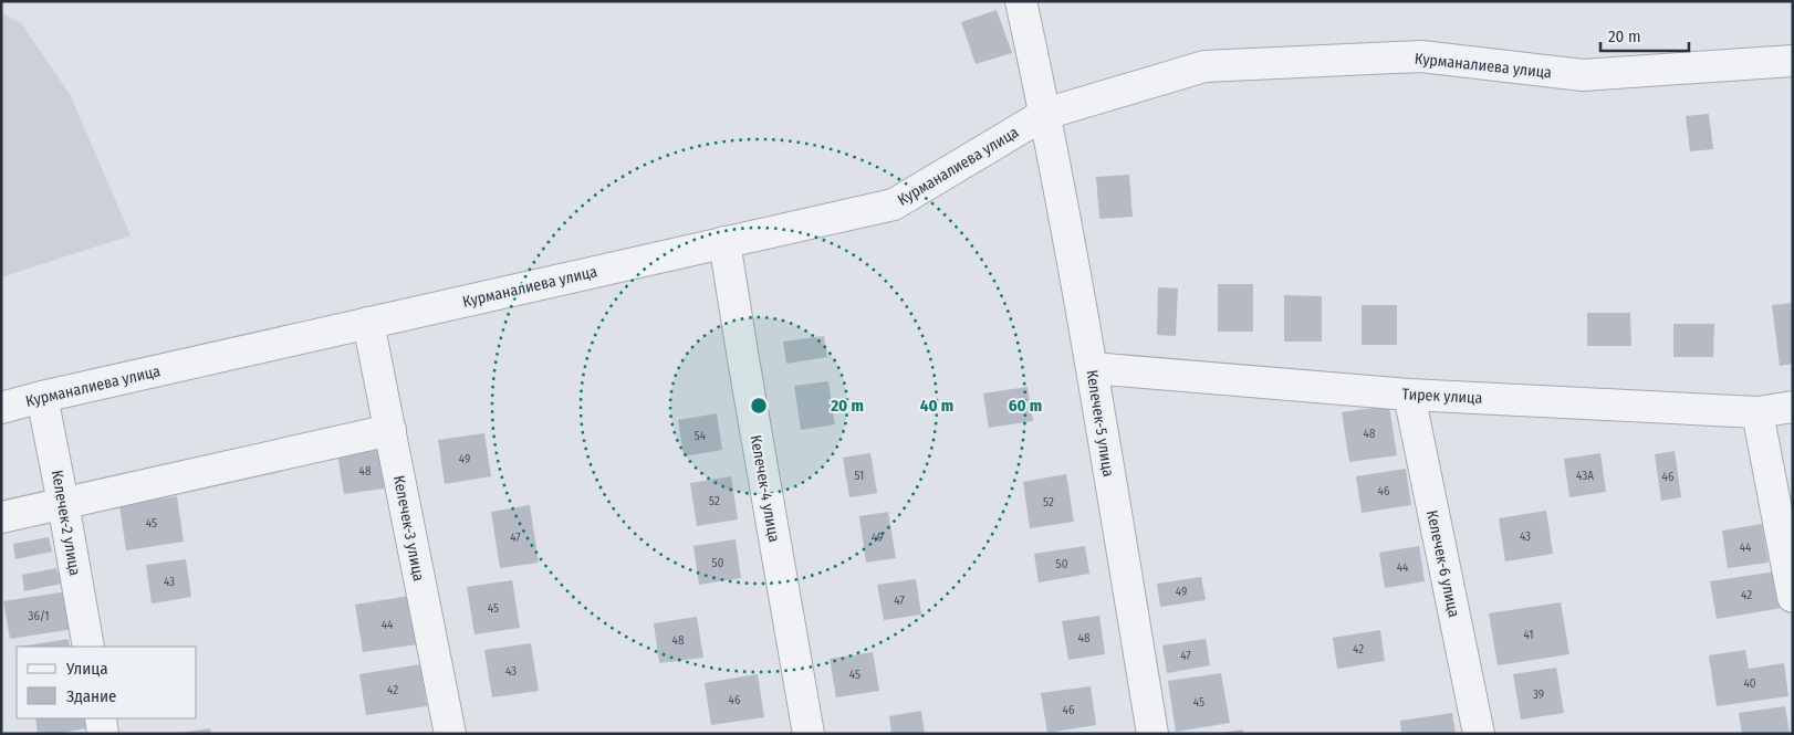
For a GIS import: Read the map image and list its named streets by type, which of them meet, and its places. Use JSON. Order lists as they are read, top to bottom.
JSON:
{
  "streets": {
    "street": [
      "Курманалиева улица",
      "Тирек улица",
      "Келечек-5 улица",
      "Келечек-4 улица",
      "Келечек-2 улица",
      "Келечек-3 улица",
      "Келечек-6 улица"
    ]
  },
  "crossings": [
    ["Курманалиева улица", "Келечек-5 улица"],
    ["Курманалиева улица", "Келечек-4 улица"],
    ["Курманалиева улица", "Келечек-2 улица"],
    ["Курманалиева улица", "Келечек-3 улица"],
    ["Тирек улица", "Келечек-5 улица"],
    ["Тирек улица", "Келечек-6 улица"]
  ],
  "house_numbers": [
    "48",
    "54",
    "49",
    "48",
    "51",
    "43А",
    "46",
    "46",
    "52",
    "52",
    "45",
    "43",
    "47",
    "49",
    "44",
    "50",
    "50",
    "44",
    "43",
    "49",
    "42",
    "47",
    "45",
    "36/1",
    "44",
    "41",
    "48",
    "48",
    "42",
    "47",
    "43",
    "45",
    "40",
    "42",
    "39",
    "46",
    "45",
    "46"
  ],
  "legend": ["Улица", "Здание"],
  "scale_bar": "20 m",
  "rings": ["20 m", "40 m", "60 m"]
}
